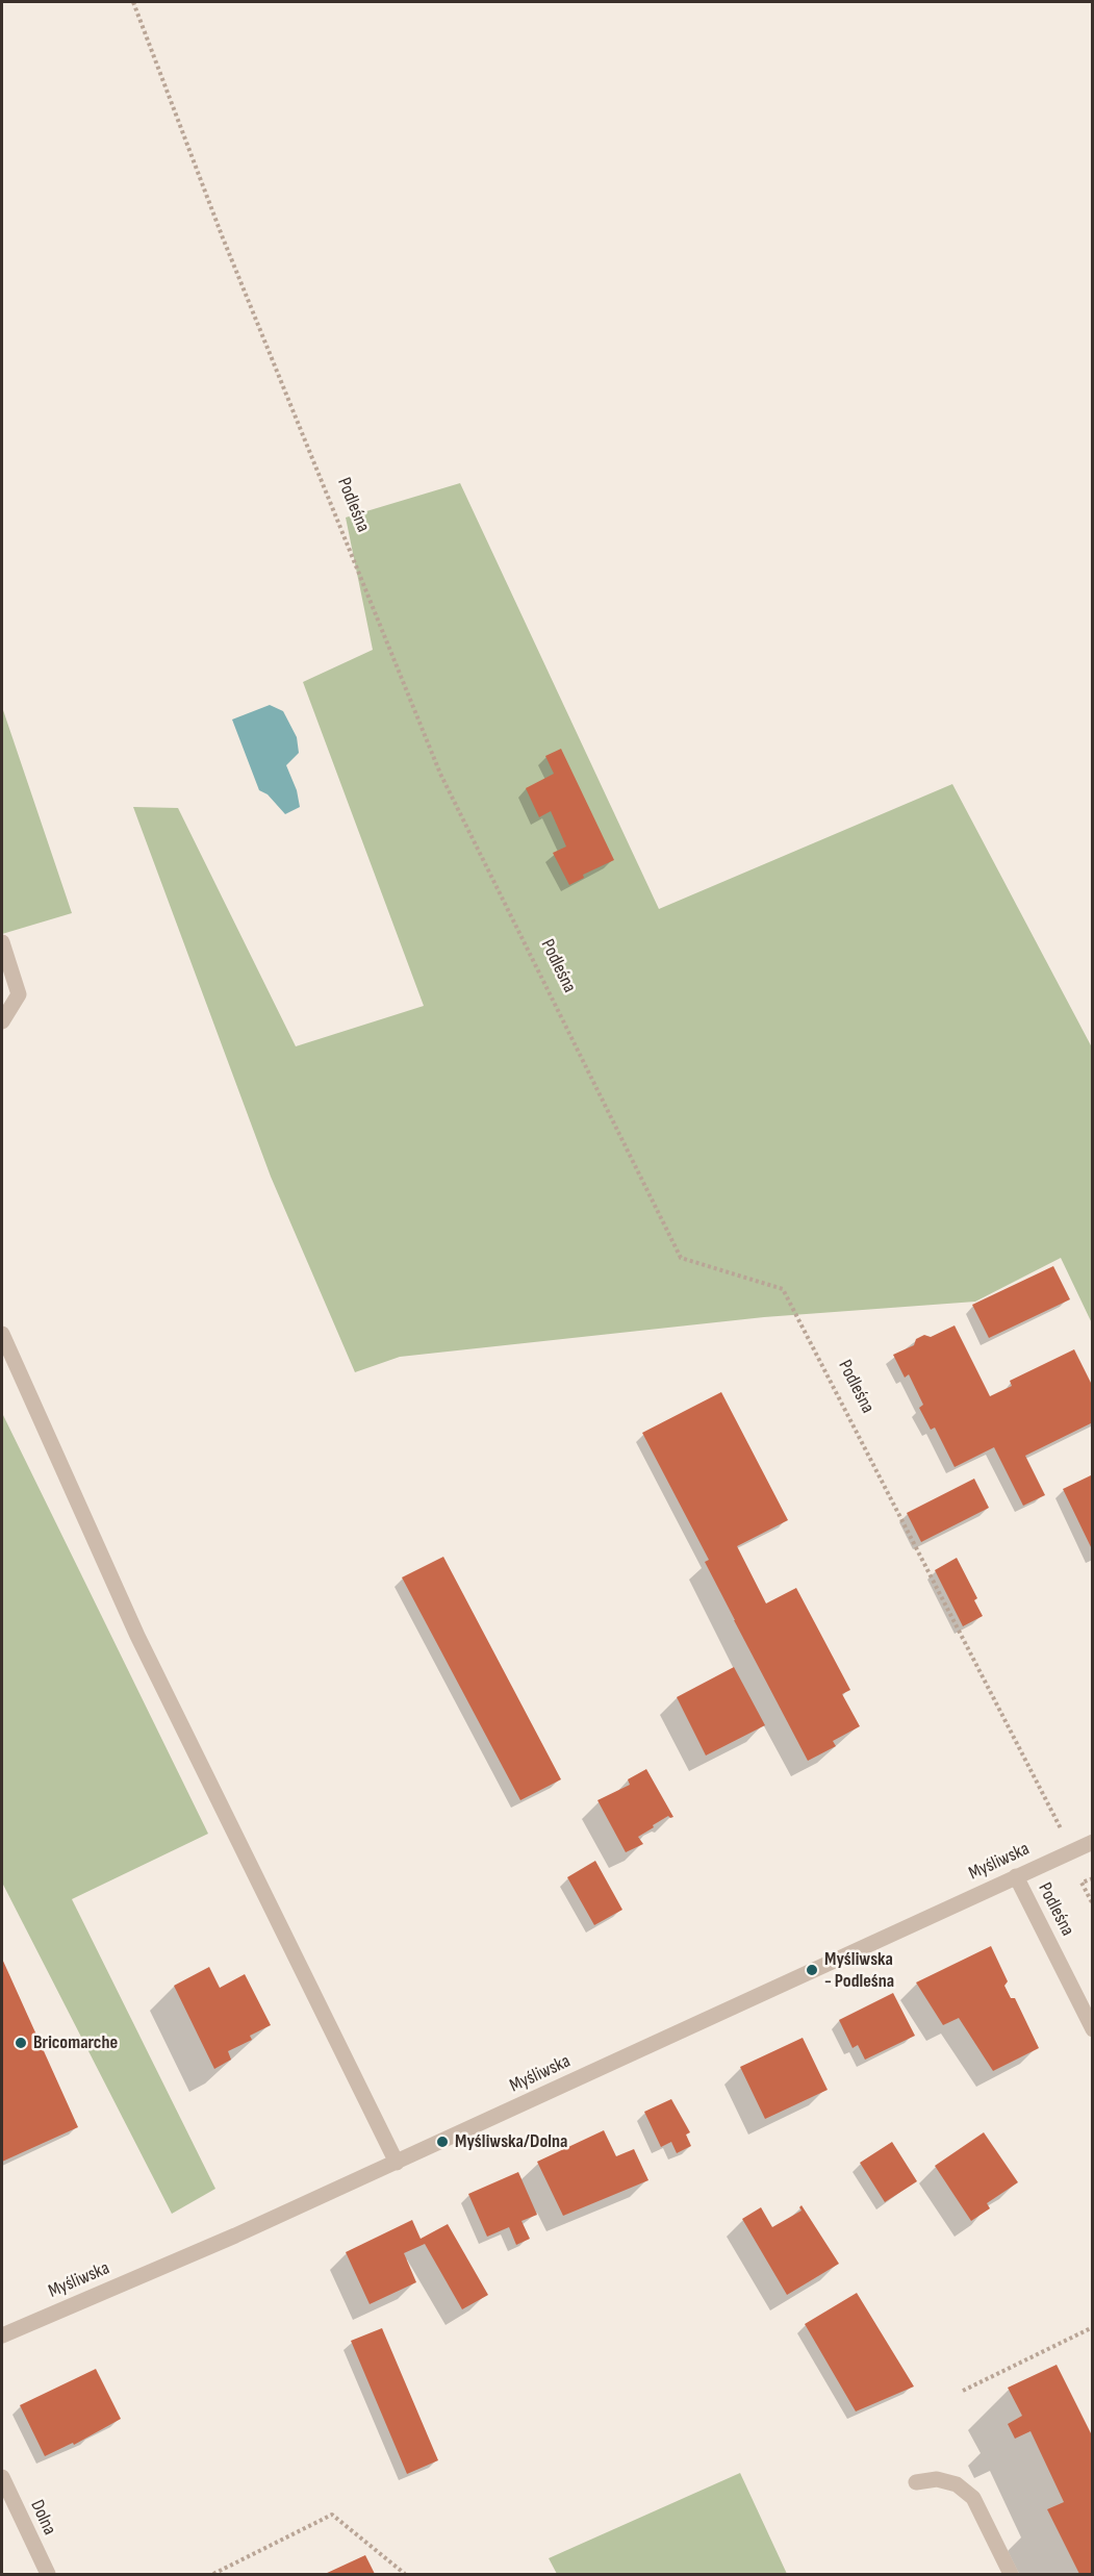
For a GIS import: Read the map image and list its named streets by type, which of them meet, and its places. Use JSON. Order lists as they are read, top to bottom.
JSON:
{
  "streets": {
    "street": ["Podleśna", "Myśliwska", "Dolna"]
  },
  "crossings": [
    ["Podleśna", "Myśliwska"]
  ],
  "places": ["Myśliwska - Podleśna", "Bricomarche", "Myśliwska/Dolna"]
}
